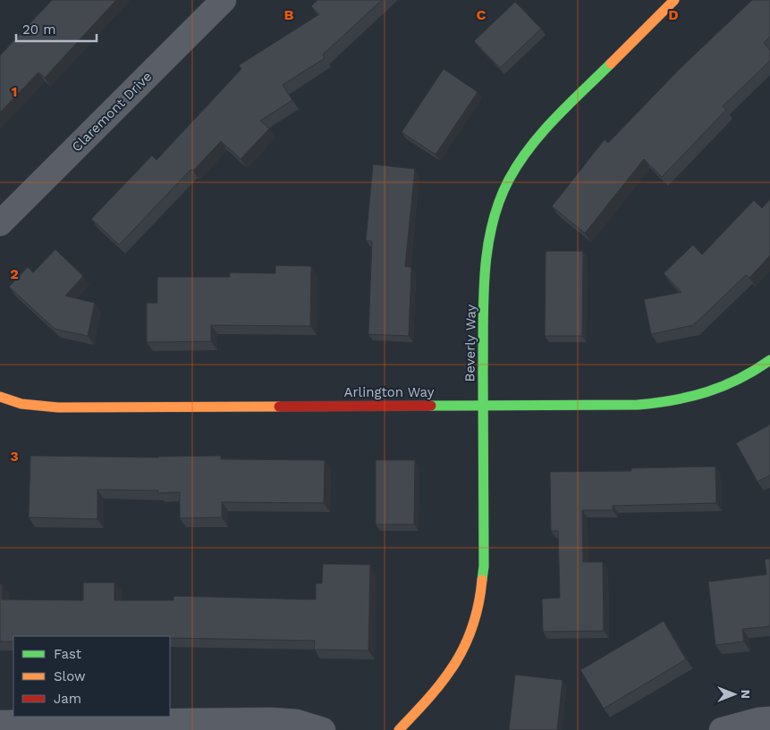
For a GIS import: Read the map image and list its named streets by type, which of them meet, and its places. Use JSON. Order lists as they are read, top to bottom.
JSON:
{
  "streets": {
    "street": ["Claremont Drive", "Beverly Way", "Arlington Way"]
  },
  "crossings": [
    ["Beverly Way", "Arlington Way"]
  ],
  "legend": ["Fast", "Slow", "Jam"],
  "scale_bar": "20 m",
  "north": "right",
  "grid": {
    "columns": ["B", "C", "D"],
    "rows": ["1", "2", "3"]
  }
}
